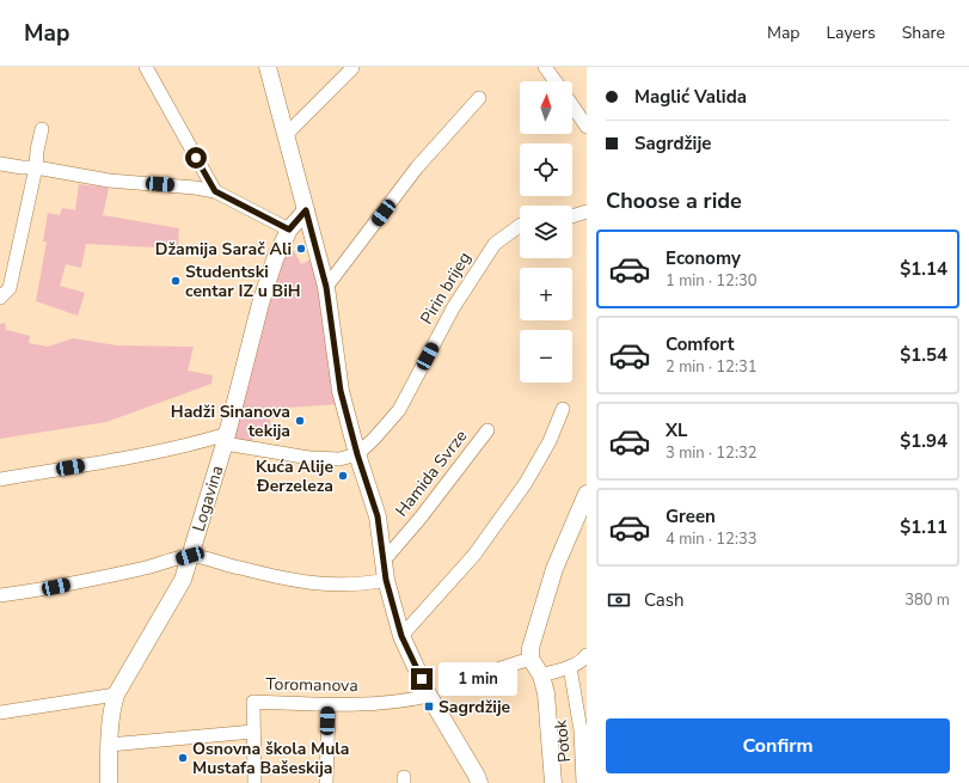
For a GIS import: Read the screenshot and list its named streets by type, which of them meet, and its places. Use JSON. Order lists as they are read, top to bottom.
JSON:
{
  "streets": {
    "street": [
      "Pirin brijeg",
      "Hamida Svrze",
      "Logavina",
      "Toromanova",
      "Potok"
    ]
  },
  "places": {
    "other": [
      "Džamija Sarač Ali",
      "Studentski centar IZ u BiH",
      "Hadži Sinanova tekija",
      "Kuća Alije Đerzeleza",
      "Osnovna škola Mula Mustafa Bašeskija"
    ],
    "transit": ["Sagrdžije"]
  },
  "north": "top",
  "page": {
    "header": "Map",
    "nav": ["Map", "Layers", "Share"],
    "banner": ["Maglić Valida", "Sagrdžije"],
    "map_buttons": ["+", "−"],
    "heading": "Choose a ride",
    "list": [
      {
        "name": "Economy",
        "note": "1 min · 12:30",
        "value": "$1.14"
      },
      {
        "name": "Comfort",
        "note": "2 min · 12:31",
        "value": "$1.54"
      },
      {
        "name": "XL",
        "note": "3 min · 12:32",
        "value": "$1.94"
      },
      {
        "name": "Green",
        "note": "4 min · 12:33",
        "value": "$1.11"
      }
    ],
    "pay": ["Cash", "380 m"],
    "bubble": "1 min",
    "buttons": "Confirm"
  }
}
